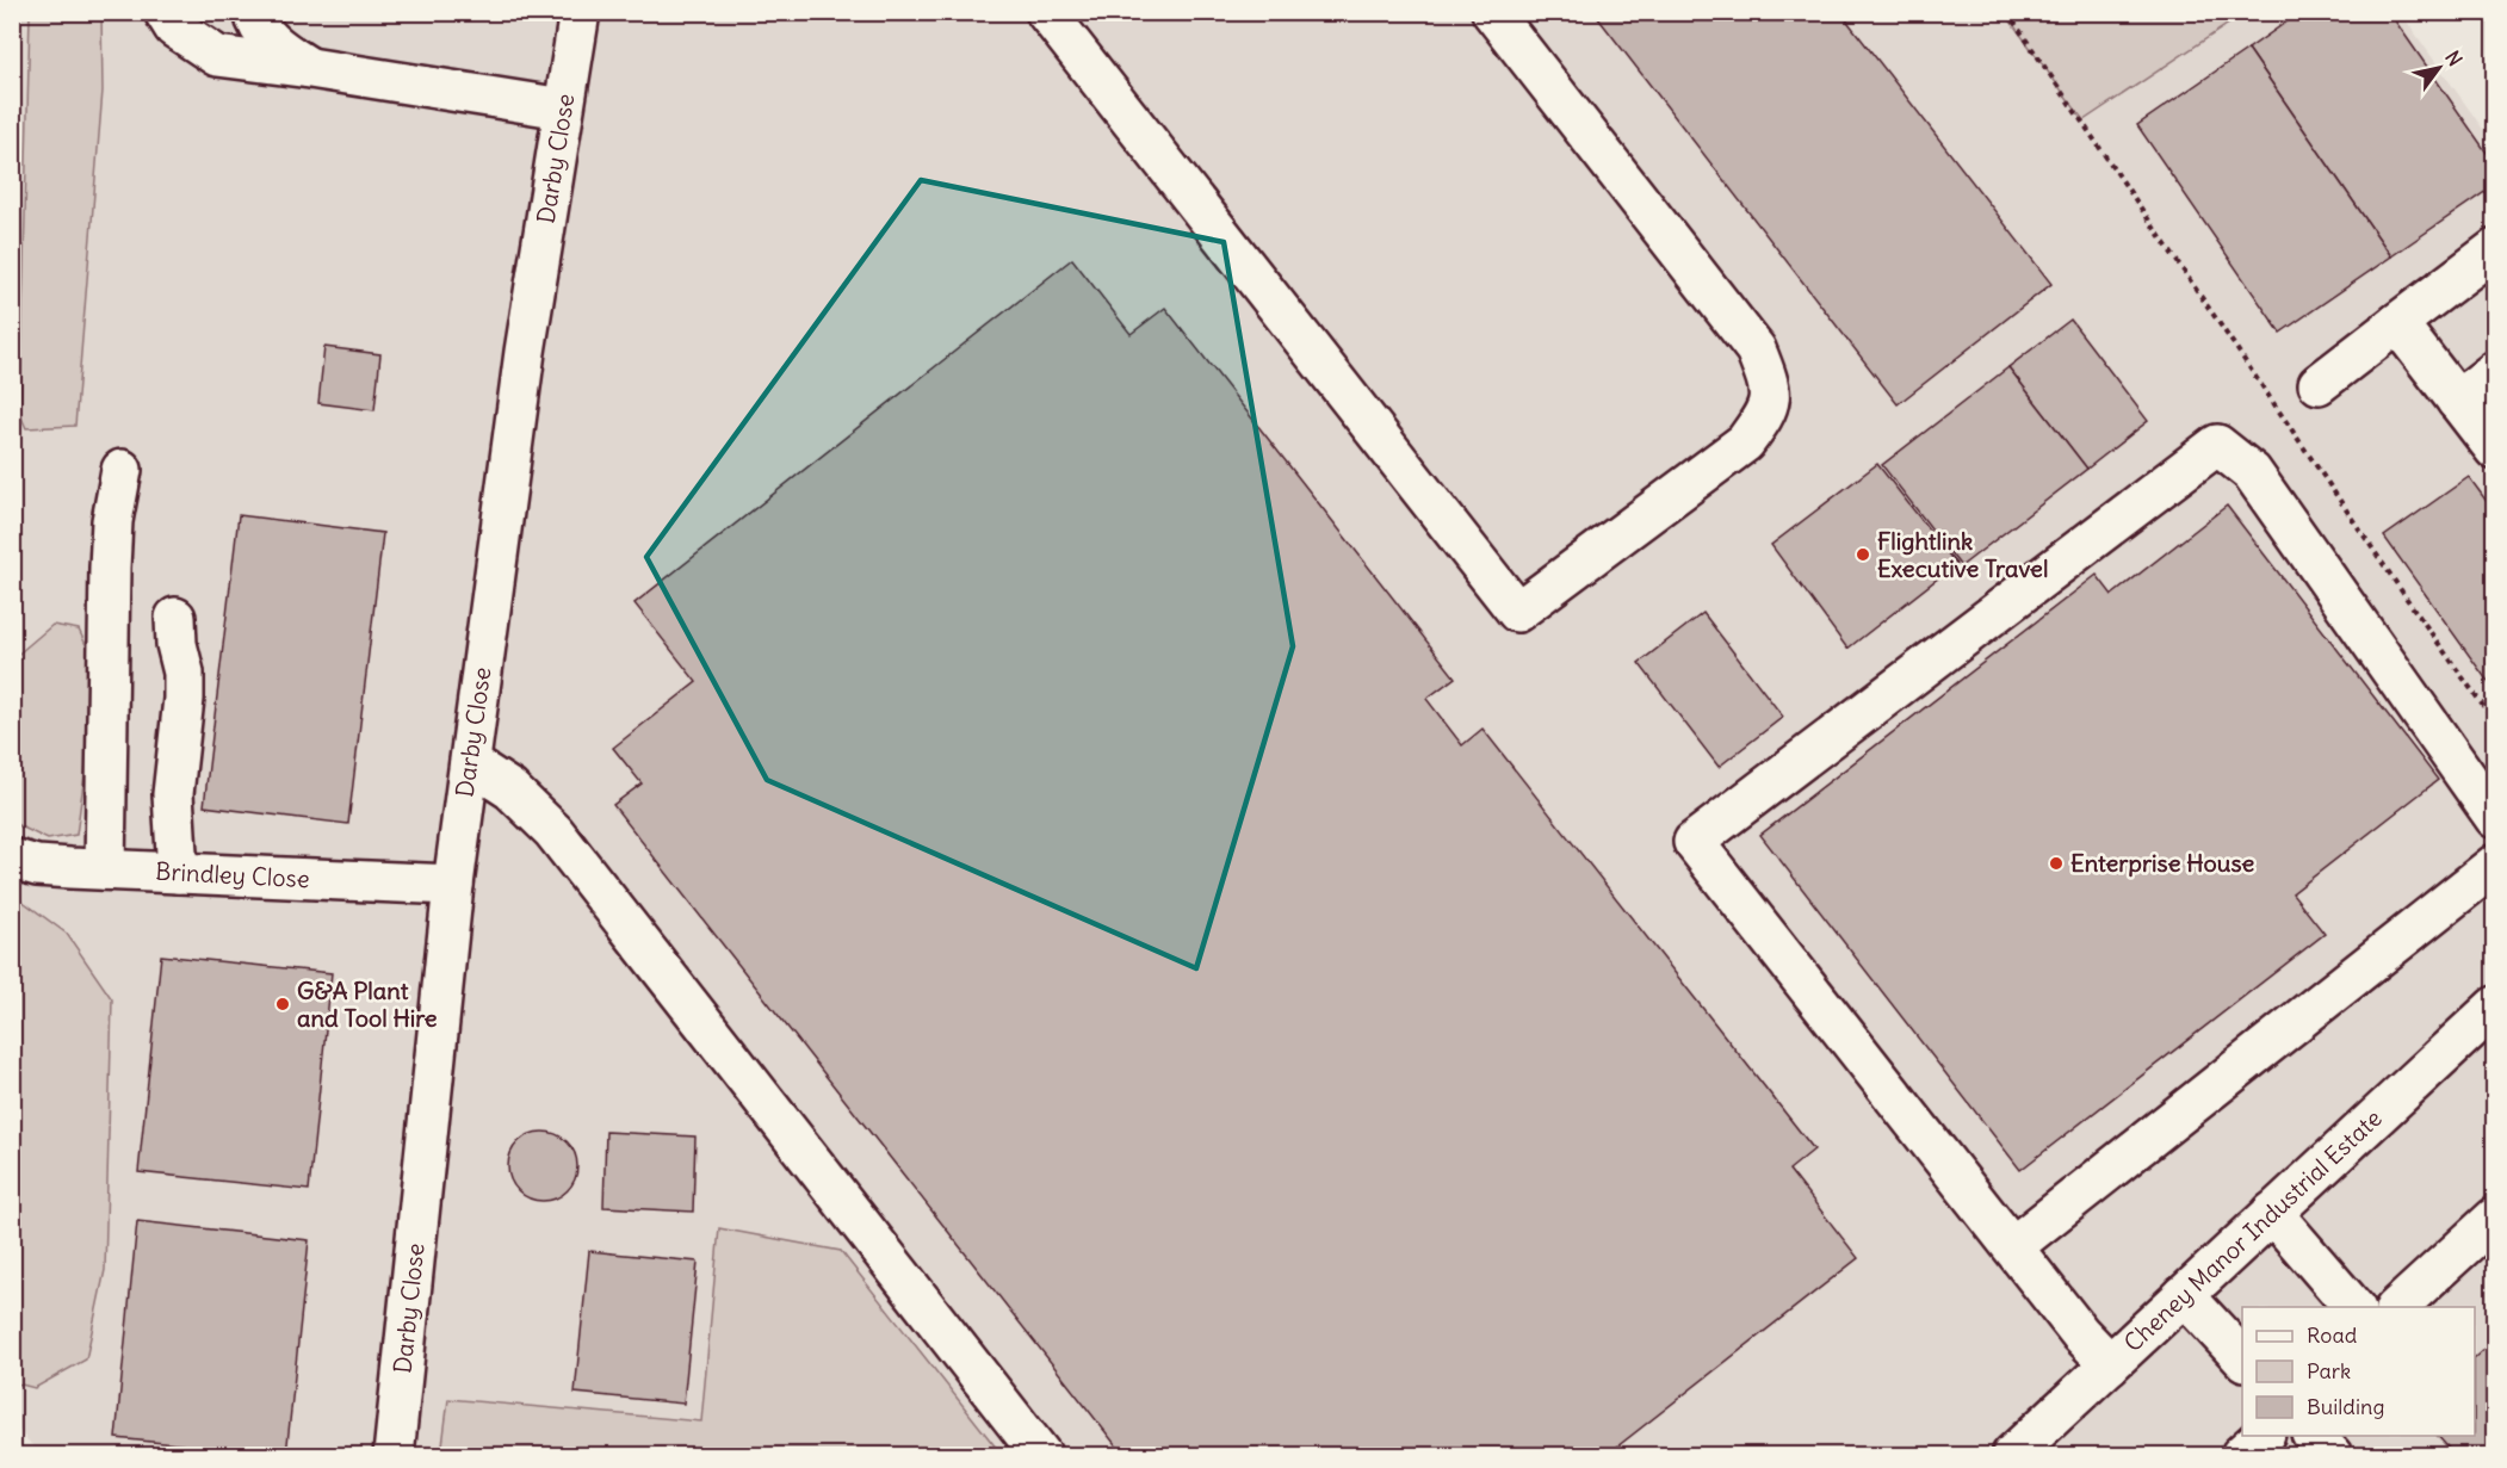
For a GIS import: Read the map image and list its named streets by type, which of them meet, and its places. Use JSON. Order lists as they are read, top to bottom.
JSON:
{
  "streets": {
    "street": ["Darby Close", "Brindley Close", "Cheney Manor Industrial Estate"]
  },
  "crossings": [
    ["Darby Close", "Brindley Close"]
  ],
  "places": ["Flightlink Executive Travel", "Enterprise House", "G&A Plant and Tool Hire"],
  "legend": ["Road", "Park", "Building"],
  "north": "top right"
}
